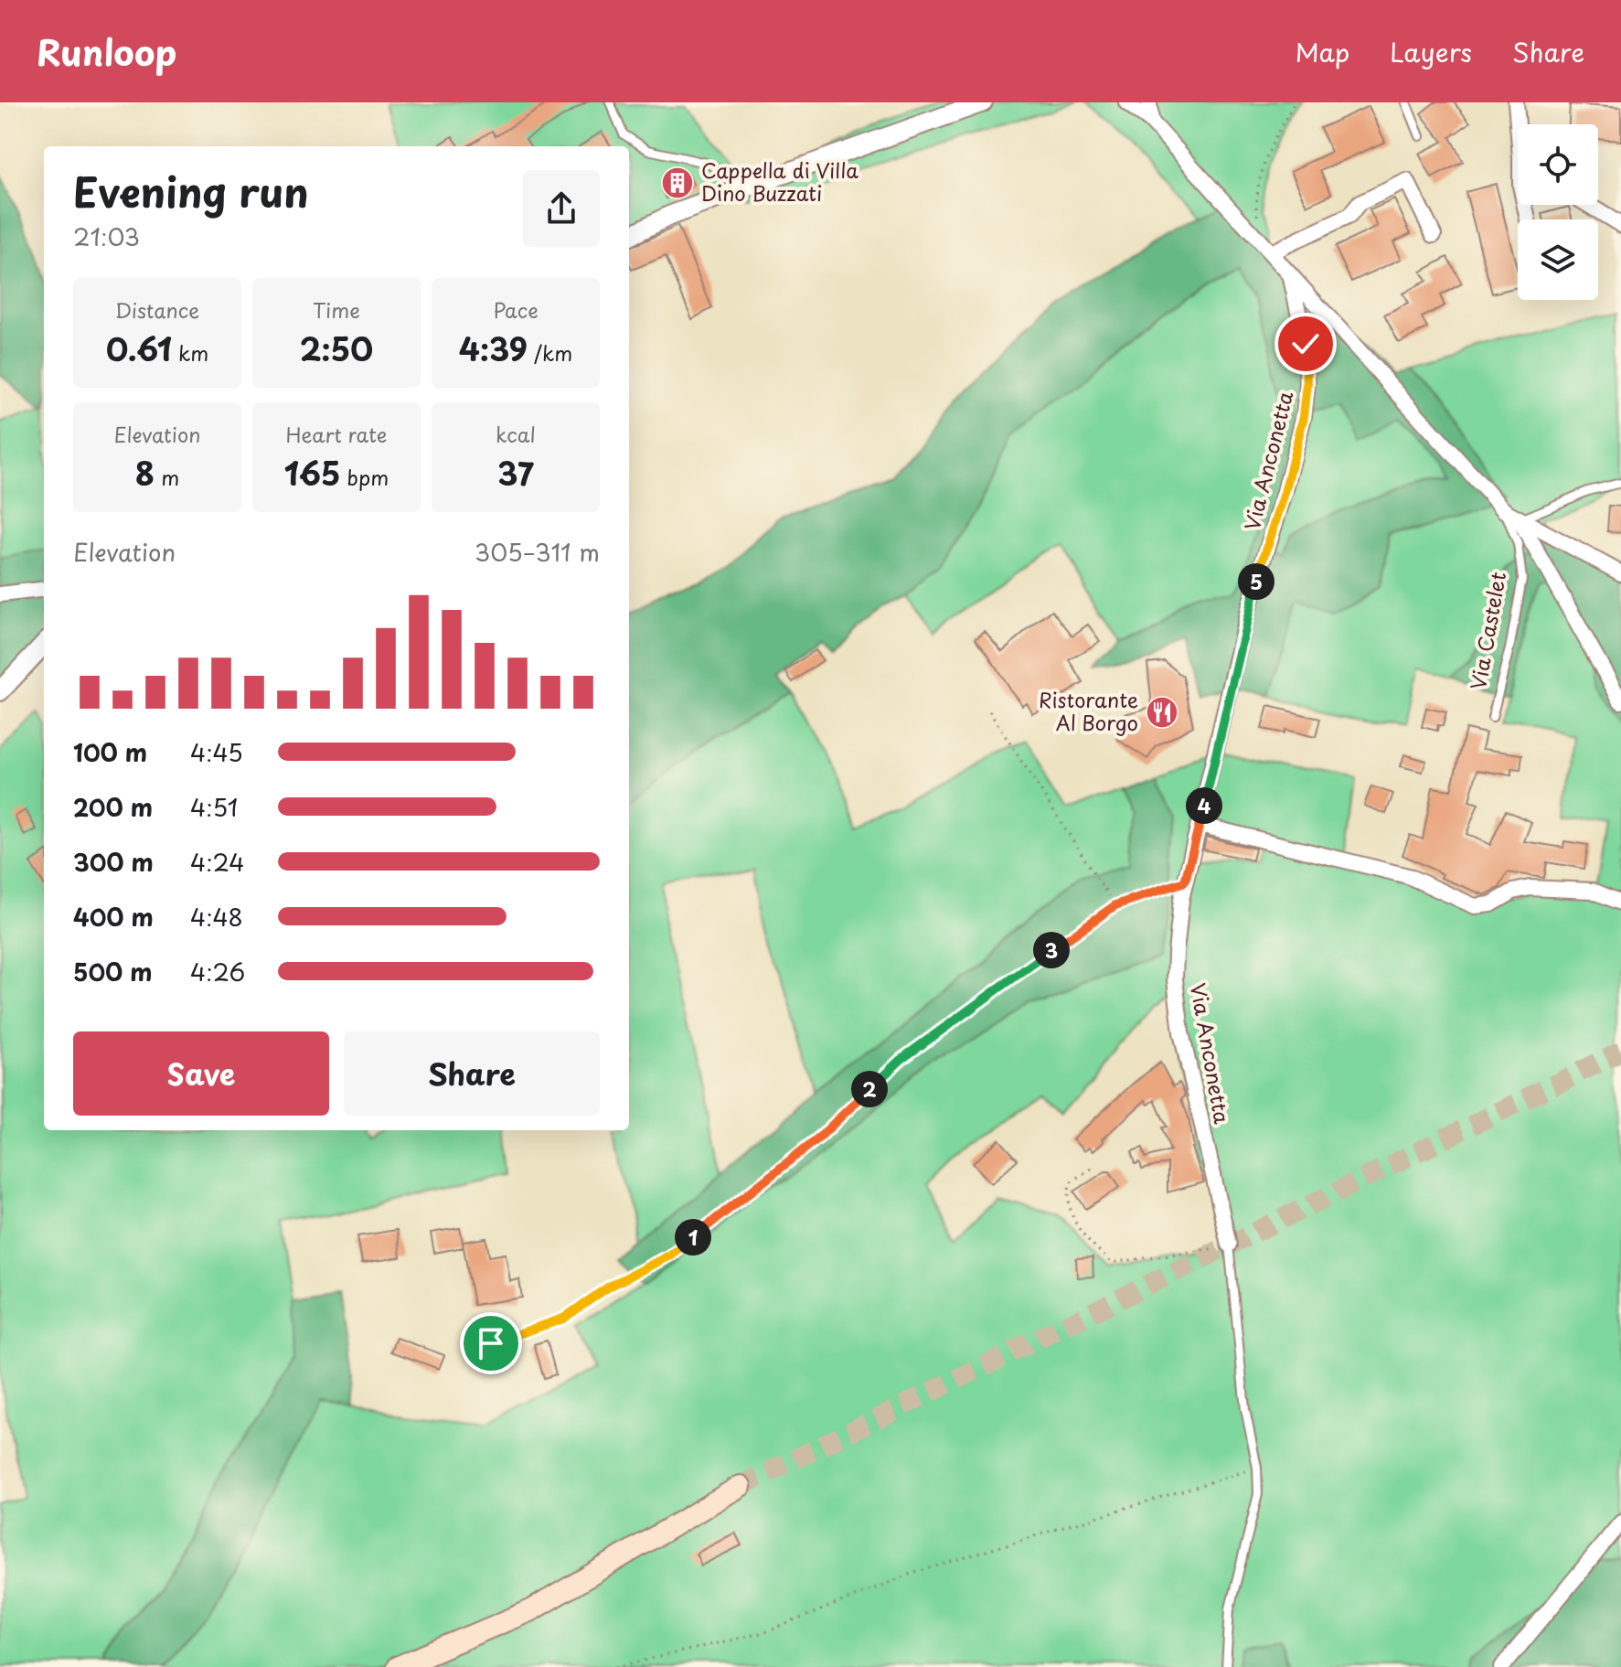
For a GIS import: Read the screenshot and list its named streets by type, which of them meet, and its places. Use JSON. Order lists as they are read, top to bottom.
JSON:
{
  "streets": {
    "street": ["Via Anconetta"],
    "lane": ["Via Castelet"]
  },
  "crossings": [
    ["Via Anconetta", "Via Castelet"]
  ],
  "places": {
    "building": ["Cappella di Villa Dino Buzzati"],
    "restaurant": ["Ristorante Al Borgo"]
  },
  "page": {
    "header": "Runloop",
    "nav": ["Map", "Layers", "Share"],
    "heading": ["Evening run", "21:03"],
    "stats": [
      ["Distance", "0.61 km"],
      ["Time", "2:50"],
      ["Pace", "4:39 /km"],
      ["Elevation", "8 m"],
      ["Heart rate", "165 bpm"],
      ["kcal", "37"]
    ],
    "chart": ["Elevation", "305–311 m"],
    "pins": [
      "5",
      "4",
      "3",
      "2",
      "1"
    ],
    "list": [
      {
        "name": "100 m",
        "note": "4:45"
      },
      {
        "name": "200 m",
        "note": "4:51"
      },
      {
        "name": "300 m",
        "note": "4:24"
      },
      {
        "name": "400 m",
        "note": "4:48"
      },
      {
        "name": "500 m",
        "note": "4:26"
      }
    ],
    "buttons": ["Save", "Share"]
  }
}
